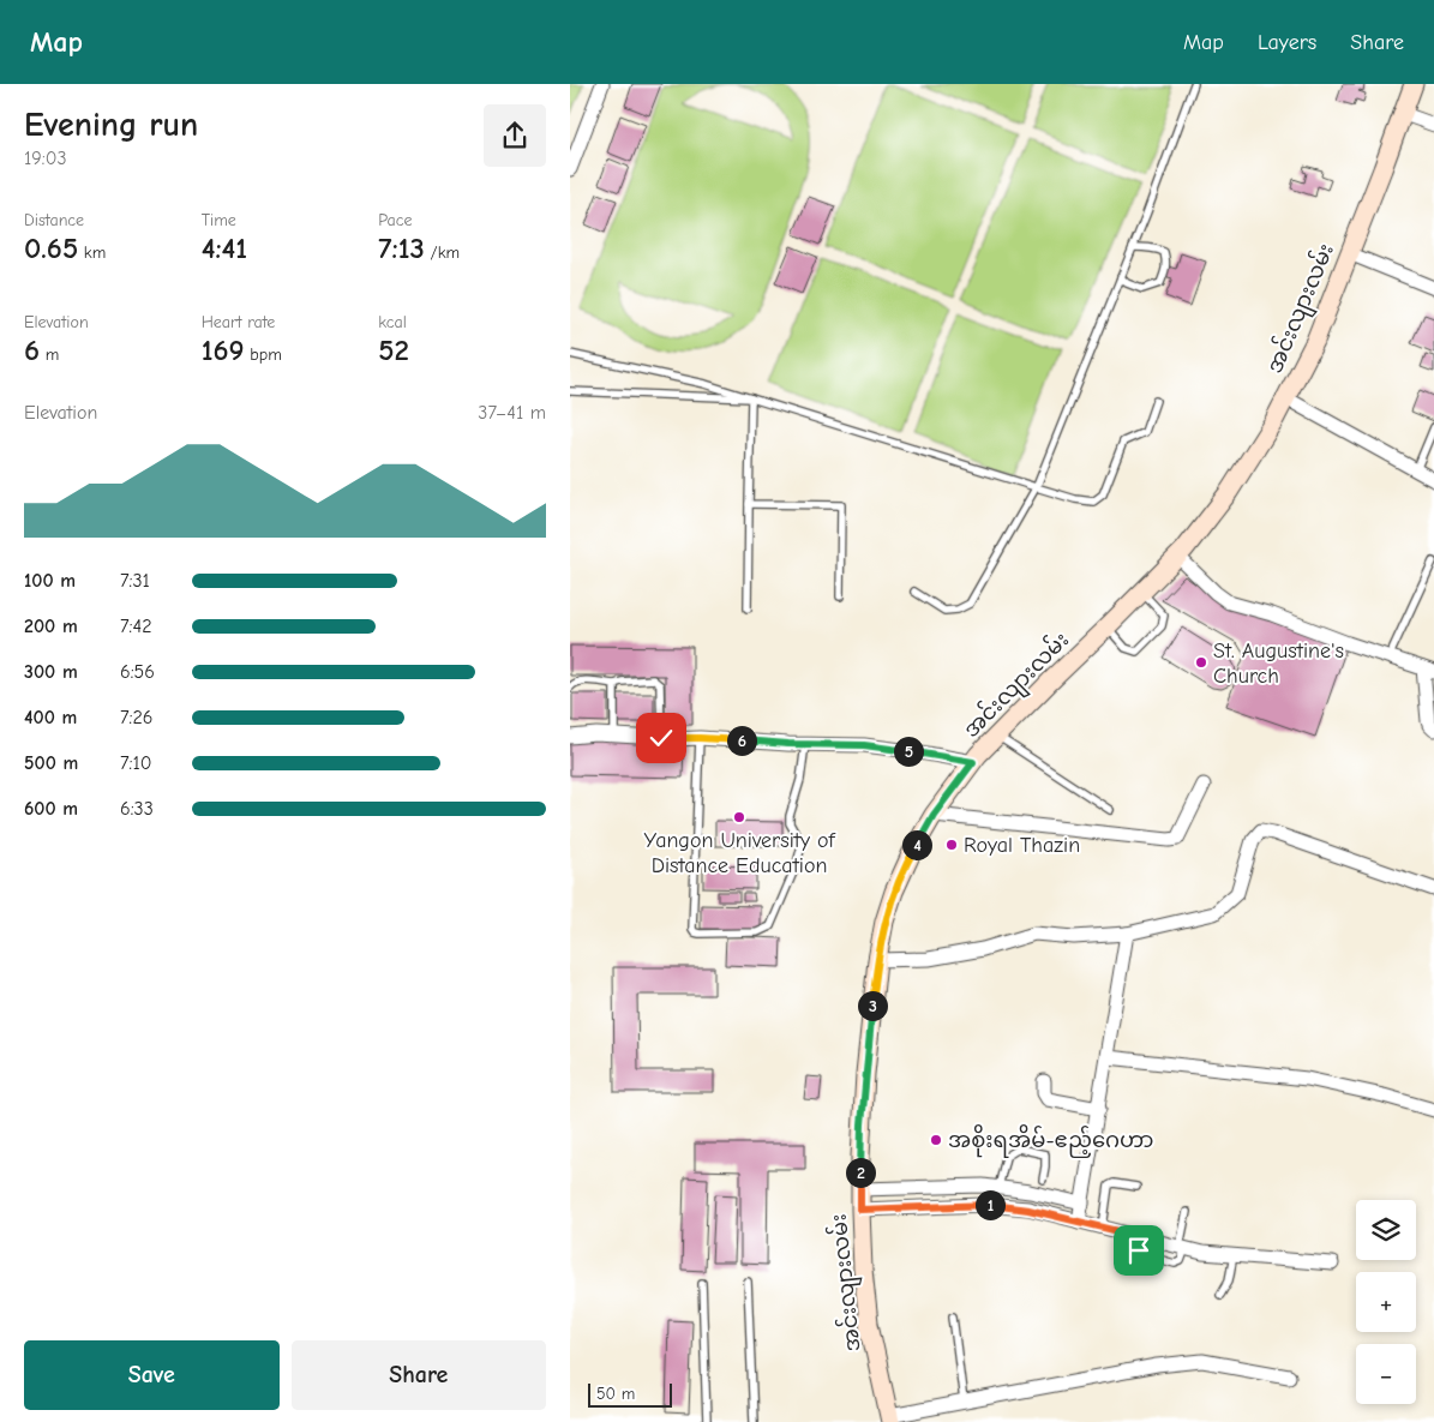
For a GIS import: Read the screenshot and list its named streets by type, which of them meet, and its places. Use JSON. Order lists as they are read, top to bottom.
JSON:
{
  "streets": {
    "main road": ["အင်းလျားလမ်း"]
  },
  "places": [
    "St. Augustine's Church",
    "Yangon University of Distance Education",
    "Royal Thazin",
    "အစိုးရအိမ်-ဧည့်ဂေဟာ"
  ],
  "scale_bar": "50 m",
  "page": {
    "header": "Map",
    "nav": ["Map", "Layers", "Share"],
    "heading": ["Evening run", "19:03"],
    "stats": [
      ["Distance", "0.65 km"],
      ["Time", "4:41"],
      ["Pace", "7:13 /km"],
      ["Elevation", "6 m"],
      ["Heart rate", "169 bpm"],
      ["kcal", "52"]
    ],
    "chart": ["Elevation", "37–41 m"],
    "list": [
      {
        "name": "100 m",
        "note": "7:31"
      },
      {
        "name": "200 m",
        "note": "7:42"
      },
      {
        "name": "300 m",
        "note": "6:56"
      },
      {
        "name": "400 m",
        "note": "7:26"
      },
      {
        "name": "500 m",
        "note": "7:10"
      },
      {
        "name": "600 m",
        "note": "6:33"
      }
    ],
    "pins": [
      "6",
      "5",
      "4",
      "3",
      "2",
      "1"
    ],
    "map_buttons": ["+", "−"],
    "buttons": ["Save", "Share"],
    "scale": "50 m"
  }
}
